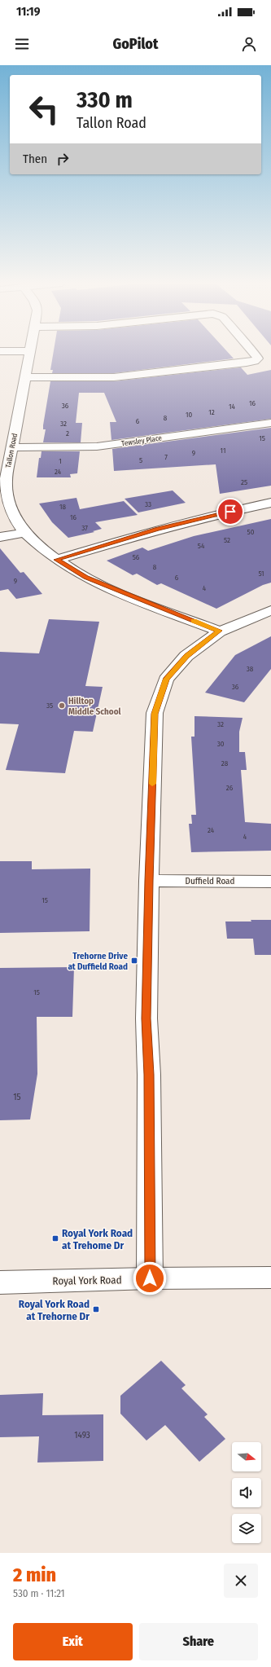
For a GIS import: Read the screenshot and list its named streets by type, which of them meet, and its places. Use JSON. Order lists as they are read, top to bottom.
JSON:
{
  "streets": {
    "street": [
      "Tewsley Place",
      "Tallon Road",
      "Duffield Road",
      "Royal York Road"
    ]
  },
  "crossings": [
    ["Tewsley Place", "Tallon Road"]
  ],
  "places": {
    "other": ["Hilltop Middle School"],
    "transit": ["Trehorne Drive at Duffield Road", "Royal York Road at Trehome Dr", "Royal York Road at Trehorne Dr"]
  },
  "house_numbers": [
    "16",
    "36",
    "14",
    "12",
    "10",
    "8",
    "6",
    "32",
    "2",
    "15",
    "11",
    "9",
    "7",
    "5",
    "1",
    "24",
    "25",
    "33",
    "18",
    "16",
    "37",
    "50",
    "52",
    "54",
    "56",
    "8",
    "51",
    "6",
    "9",
    "4",
    "38",
    "36",
    "35",
    "32",
    "30",
    "28",
    "26",
    "24",
    "4",
    "15",
    "15",
    "15",
    "1493"
  ],
  "north": "right",
  "page": {
    "status": "11:19",
    "header": "GoPilot",
    "turn": ["330 m", "Tallon Road"],
    "then": "Then",
    "heading": ["2 min", "530 m · 11:21"],
    "buttons": ["Exit", "Share"]
  }
}
